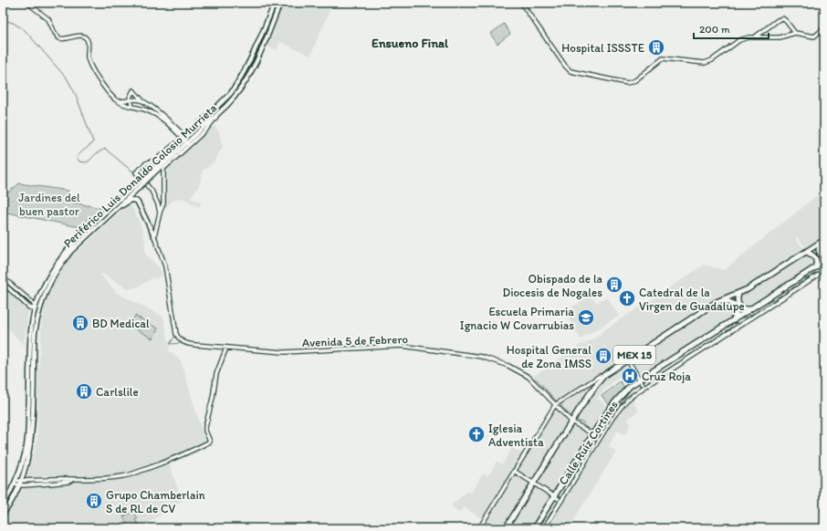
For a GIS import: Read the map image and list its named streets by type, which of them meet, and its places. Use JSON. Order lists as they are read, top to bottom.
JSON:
{
  "streets": {
    "highway": ["MEX 15"],
    "main road": ["Periférico Luis Donaldo Colosio Murrieta"],
    "street": ["Avenida 5 de Febrero", "Calle Ruíz Cortines"]
  },
  "crossings": [
    ["Avenida 5 de Febrero", "MEX 15"]
  ],
  "districts": ["Ensueno Final"],
  "parks": ["Jardines del buen pastor"],
  "places": {
    "building": [
      "Hospital ISSSTE",
      "Obispado de la Diocesis de Nogales",
      "BD Medical",
      "Hospital General de Zona IMSS",
      "Carlslile",
      "Grupo Chamberlain S de RL de CV"
    ],
    "church": ["Catedral de la Virgen de Guadalupe", "Iglesia Adventista"],
    "school or university": ["Escuela Primaria Ignacio W Covarrubias"],
    "hospital": ["Cruz Roja"]
  },
  "scale_bar": "200 m"
}
